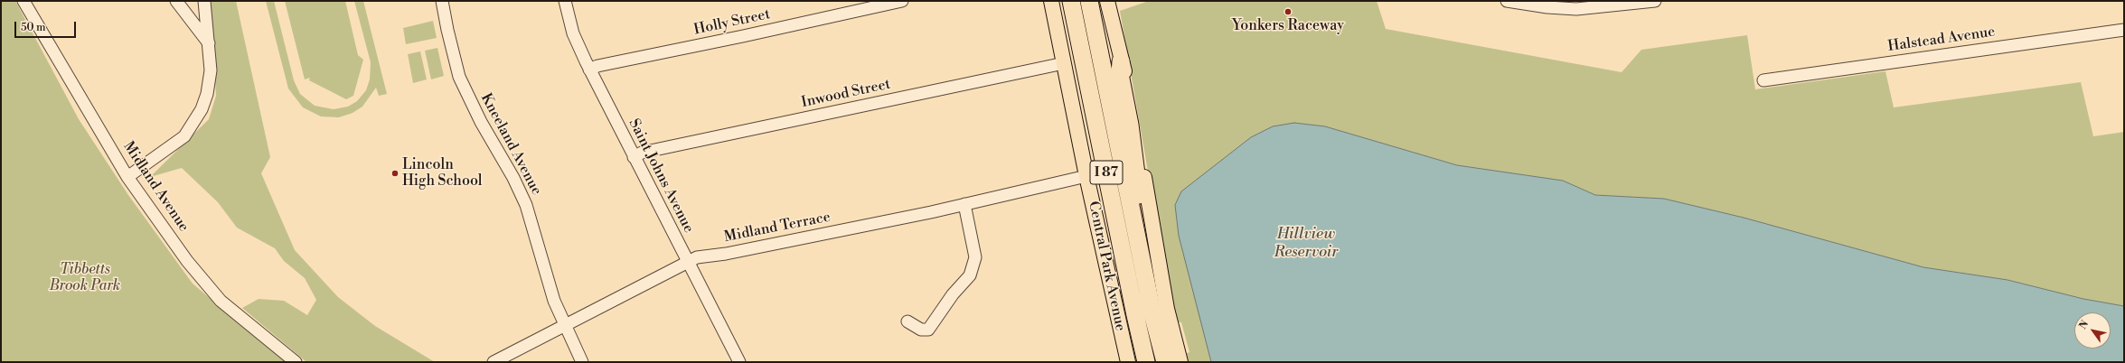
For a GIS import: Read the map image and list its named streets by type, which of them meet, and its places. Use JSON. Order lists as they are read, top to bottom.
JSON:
{
  "streets": {
    "highway": ["I 87"],
    "main road": ["Central Park Avenue"],
    "street": [
      "Holly Street",
      "Halstead Avenue",
      "Inwood Street",
      "Kneeland Avenue",
      "Saint Johns Avenue",
      "Midland Avenue",
      "Midland Terrace"
    ]
  },
  "crossings": [
    ["Holly Street", "Saint Johns Avenue"],
    ["Inwood Street", "Saint Johns Avenue"],
    ["Inwood Street", "Central Park Avenue"],
    ["Kneeland Avenue", "Midland Terrace"],
    ["Saint Johns Avenue", "Midland Terrace"],
    ["Midland Terrace", "Central Park Avenue"]
  ],
  "water": ["Hillview Reservoir"],
  "parks": ["Tibbetts Brook Park"],
  "places": ["Yonkers Raceway", "Lincoln High School"],
  "scale_bar": "50 m",
  "north": "top left"
}
